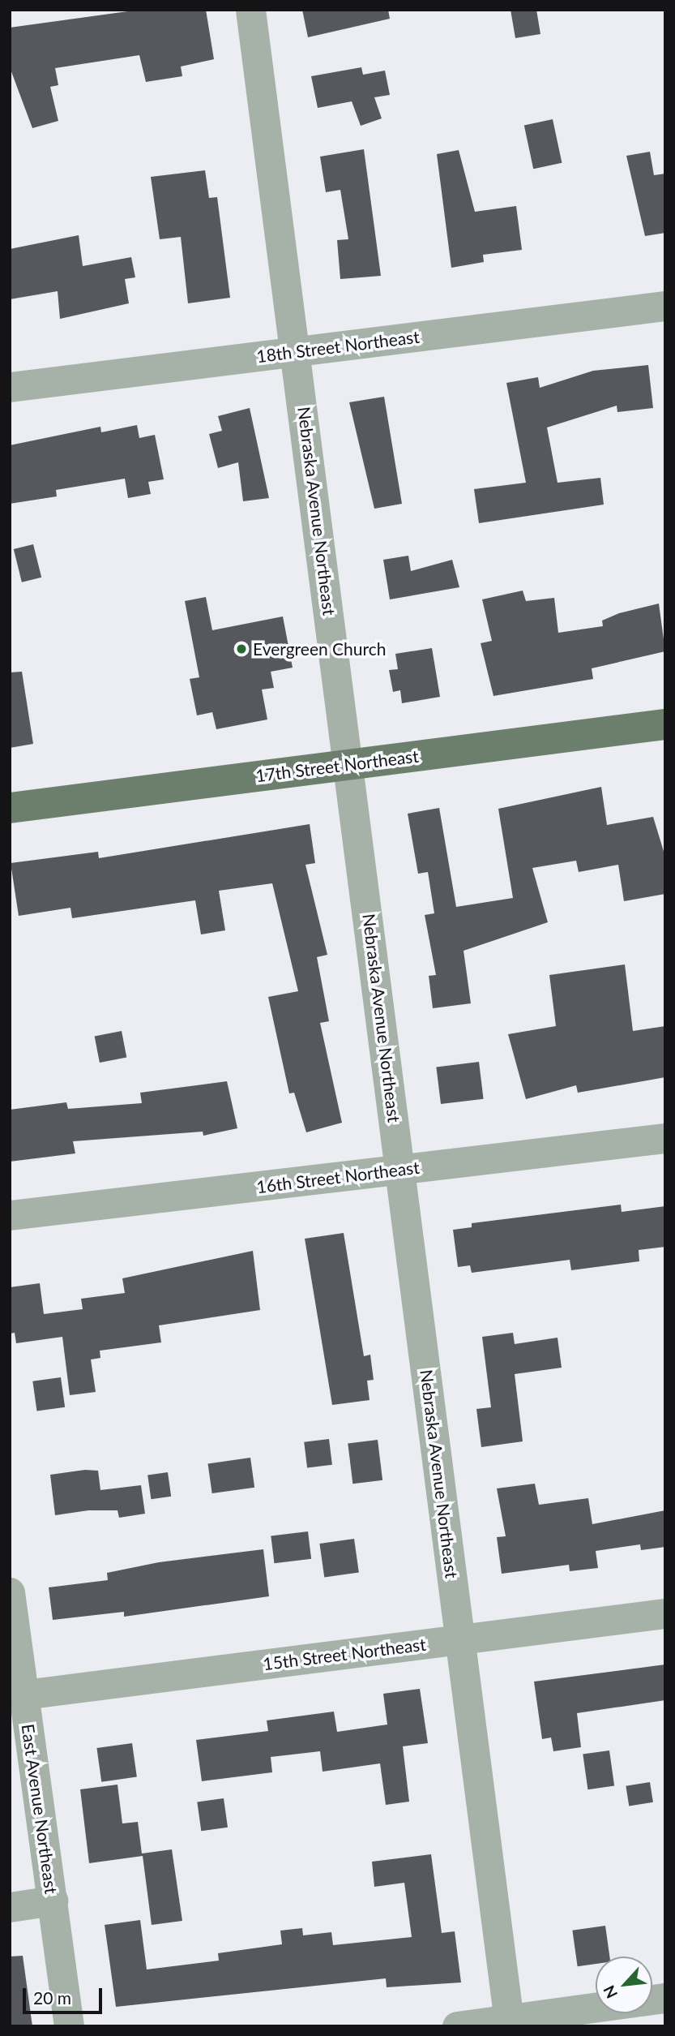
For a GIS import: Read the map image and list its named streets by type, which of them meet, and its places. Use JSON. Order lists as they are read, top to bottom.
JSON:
{
  "streets": {
    "main road": ["17th Street Northeast"],
    "street": [
      "18th Street Northeast",
      "Nebraska Avenue Northeast",
      "16th Street Northeast",
      "15th Street Northeast",
      "East Avenue Northeast"
    ]
  },
  "crossings": [
    ["18th Street Northeast", "Nebraska Avenue Northeast"],
    ["Nebraska Avenue Northeast", "17th Street Northeast"],
    ["Nebraska Avenue Northeast", "16th Street Northeast"],
    ["Nebraska Avenue Northeast", "15th Street Northeast"],
    ["15th Street Northeast", "East Avenue Northeast"]
  ],
  "places": ["Evergreen Church"],
  "scale_bar": "20 m",
  "north": "bottom left"
}
